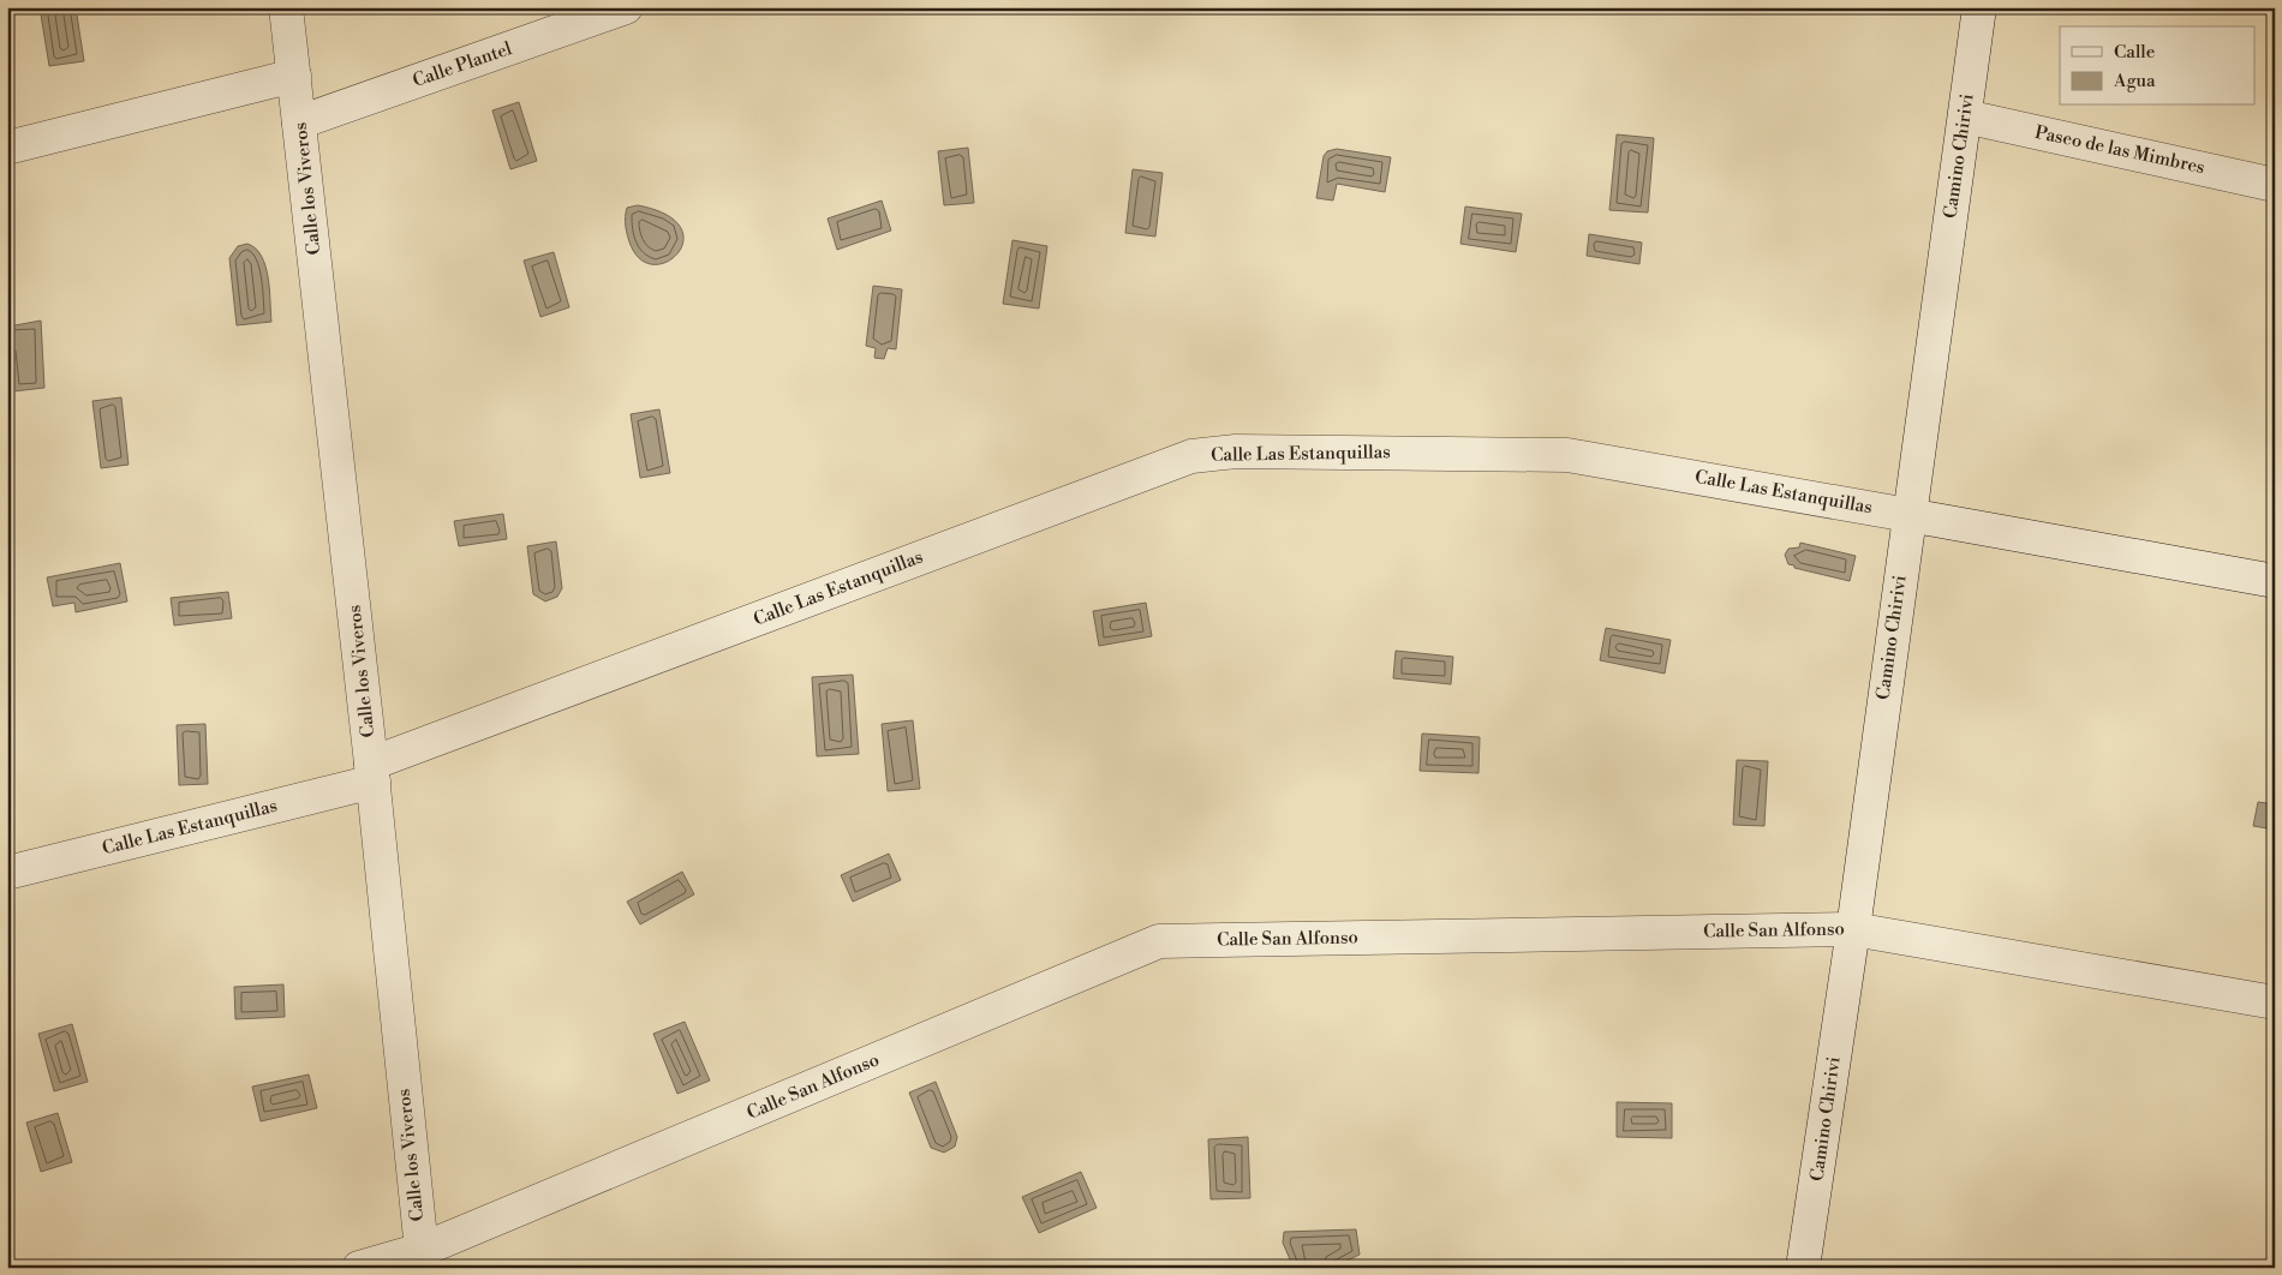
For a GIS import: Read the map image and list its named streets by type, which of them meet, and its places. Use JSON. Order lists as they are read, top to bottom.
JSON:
{
  "streets": {
    "street": [
      "Calle Plantel",
      "Paseo de las Mimbres",
      "Camino Chirivi",
      "Calle los Viveros",
      "Calle Las Estanquillas",
      "Calle San Alfonso"
    ]
  },
  "crossings": [
    ["Calle Plantel", "Calle los Viveros"],
    ["Paseo de las Mimbres", "Camino Chirivi"],
    ["Camino Chirivi", "Calle Las Estanquillas"],
    ["Camino Chirivi", "Calle San Alfonso"],
    ["Calle los Viveros", "Calle Las Estanquillas"],
    ["Calle los Viveros", "Calle San Alfonso"]
  ],
  "legend": ["Calle", "Agua"]
}
